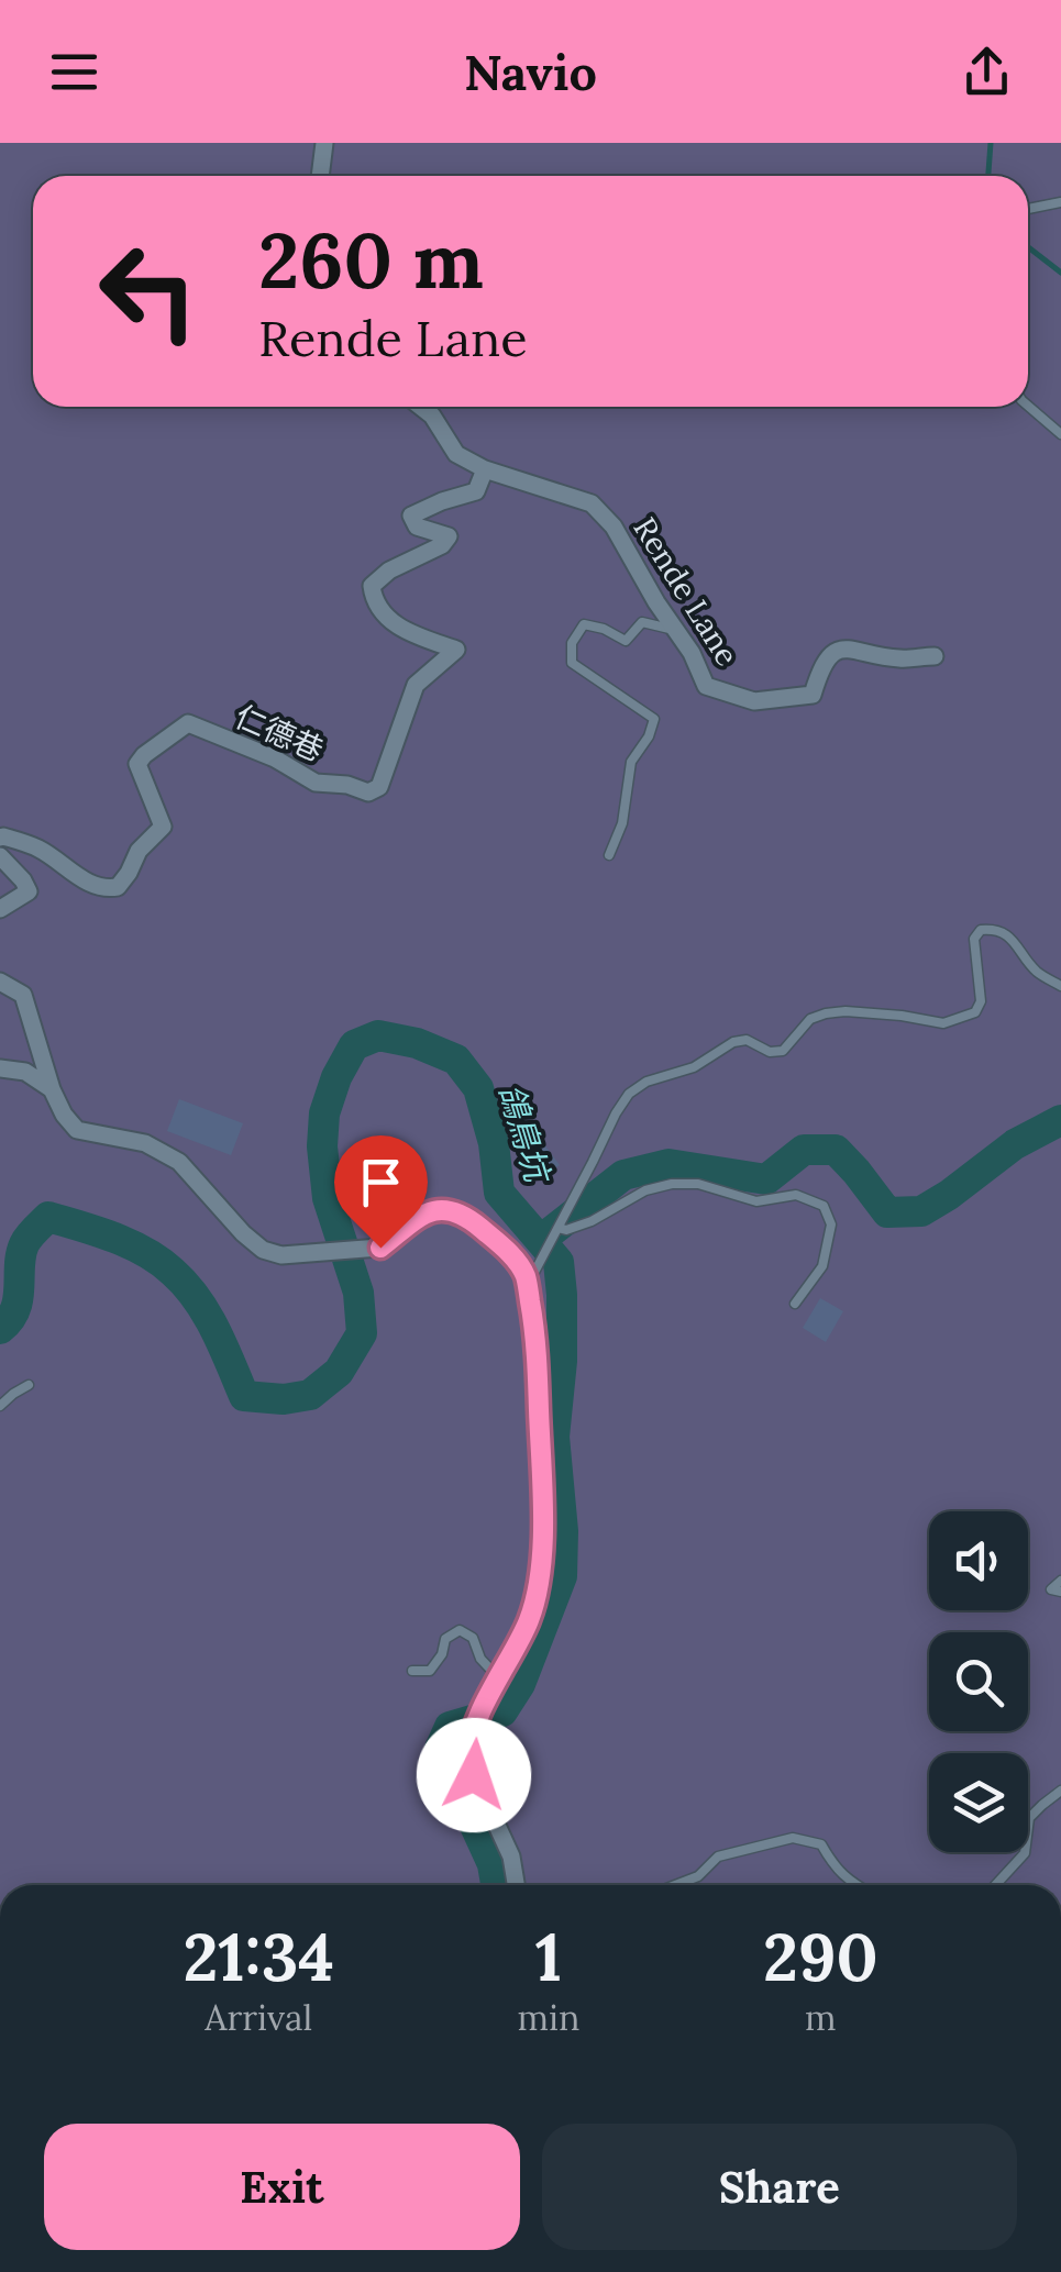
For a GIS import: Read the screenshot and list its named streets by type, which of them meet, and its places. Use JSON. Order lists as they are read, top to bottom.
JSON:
{
  "streets": {
    "street": ["Rende Lane", "仁德巷"]
  },
  "crossings": [
    ["Rende Lane", "仁德巷"]
  ],
  "water": ["鴿鳥坑"],
  "page": {
    "header": "Navio",
    "turn": ["260 m", "Rende Lane"],
    "eta": [
      "21:34",
      "Arrival",
      "1",
      "min",
      "290",
      "m"
    ],
    "buttons": ["Exit", "Share"]
  }
}
